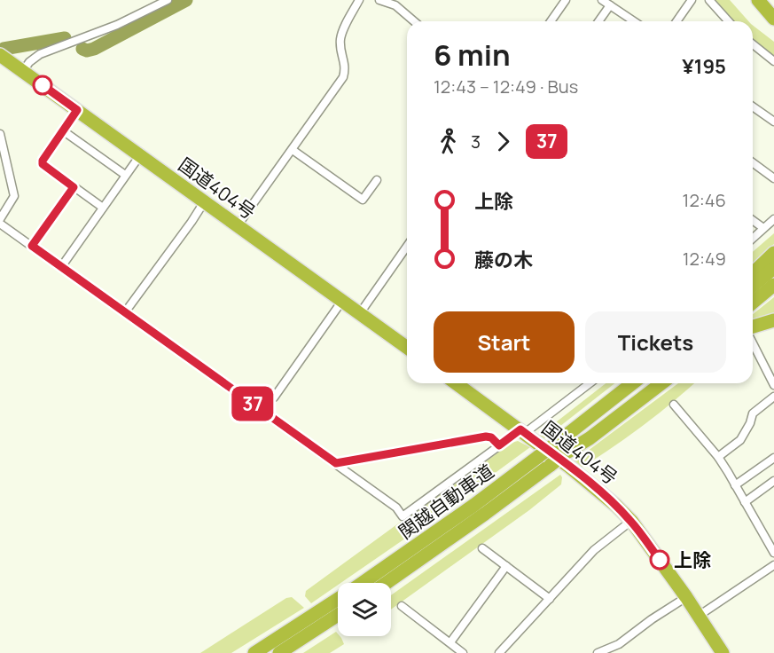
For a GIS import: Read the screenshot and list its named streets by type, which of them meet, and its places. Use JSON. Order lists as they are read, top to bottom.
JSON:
{
  "streets": {
    "highway": ["国道404号", "関越自動車道"]
  },
  "places": ["上除"],
  "lines": ["bus line 37"],
  "page": {
    "on_map": "37",
    "heading": ["6 min", "12:43 – 12:49 · Bus", "¥195"],
    "legs": ["3", "37"],
    "list": [
      {
        "name": "上除",
        "value": "12:46"
      },
      {
        "name": "藤の木",
        "value": "12:49"
      }
    ],
    "buttons": ["Start", "Tickets"]
  }
}
